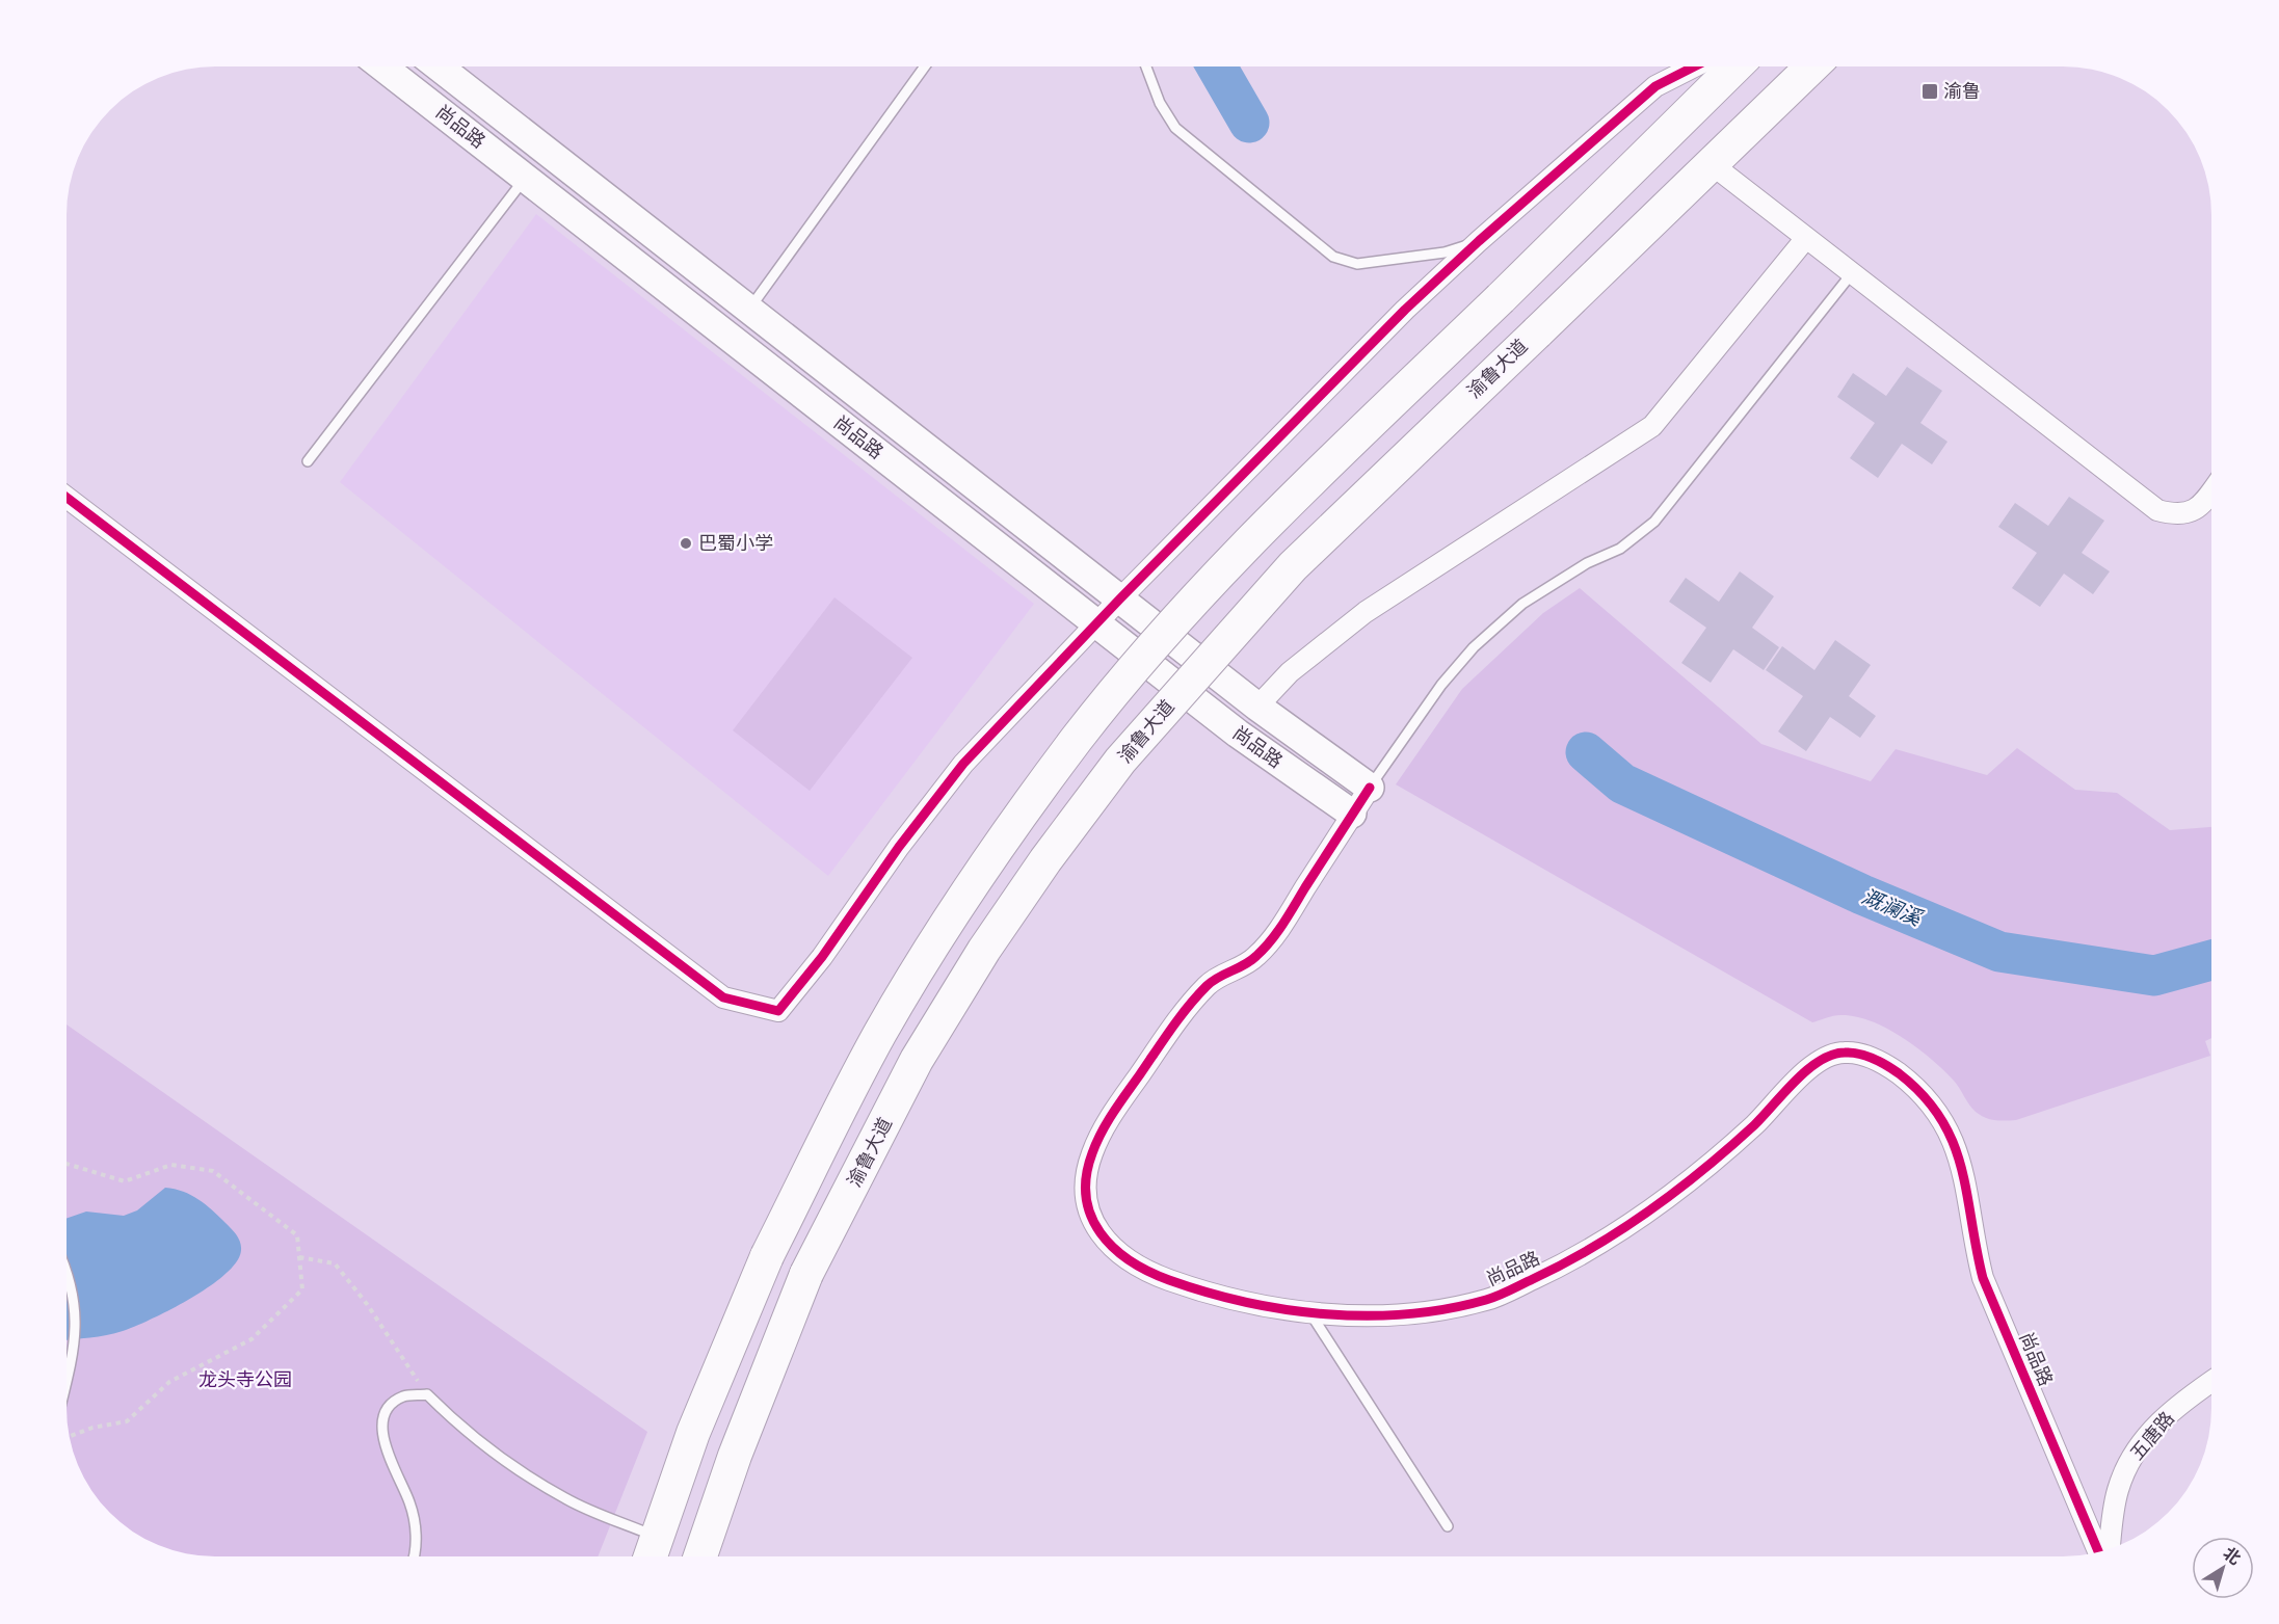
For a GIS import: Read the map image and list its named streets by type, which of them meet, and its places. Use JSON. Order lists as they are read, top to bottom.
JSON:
{
  "streets": {
    "highway": ["渝鲁大道"],
    "main road": ["尚品路"],
    "street": ["五唐路"]
  },
  "water": ["溉澜溪"],
  "parks": ["龙头寺公园"],
  "places": {
    "transit": ["渝鲁"],
    "other": ["巴蜀小学"]
  },
  "north": "top right"
}
